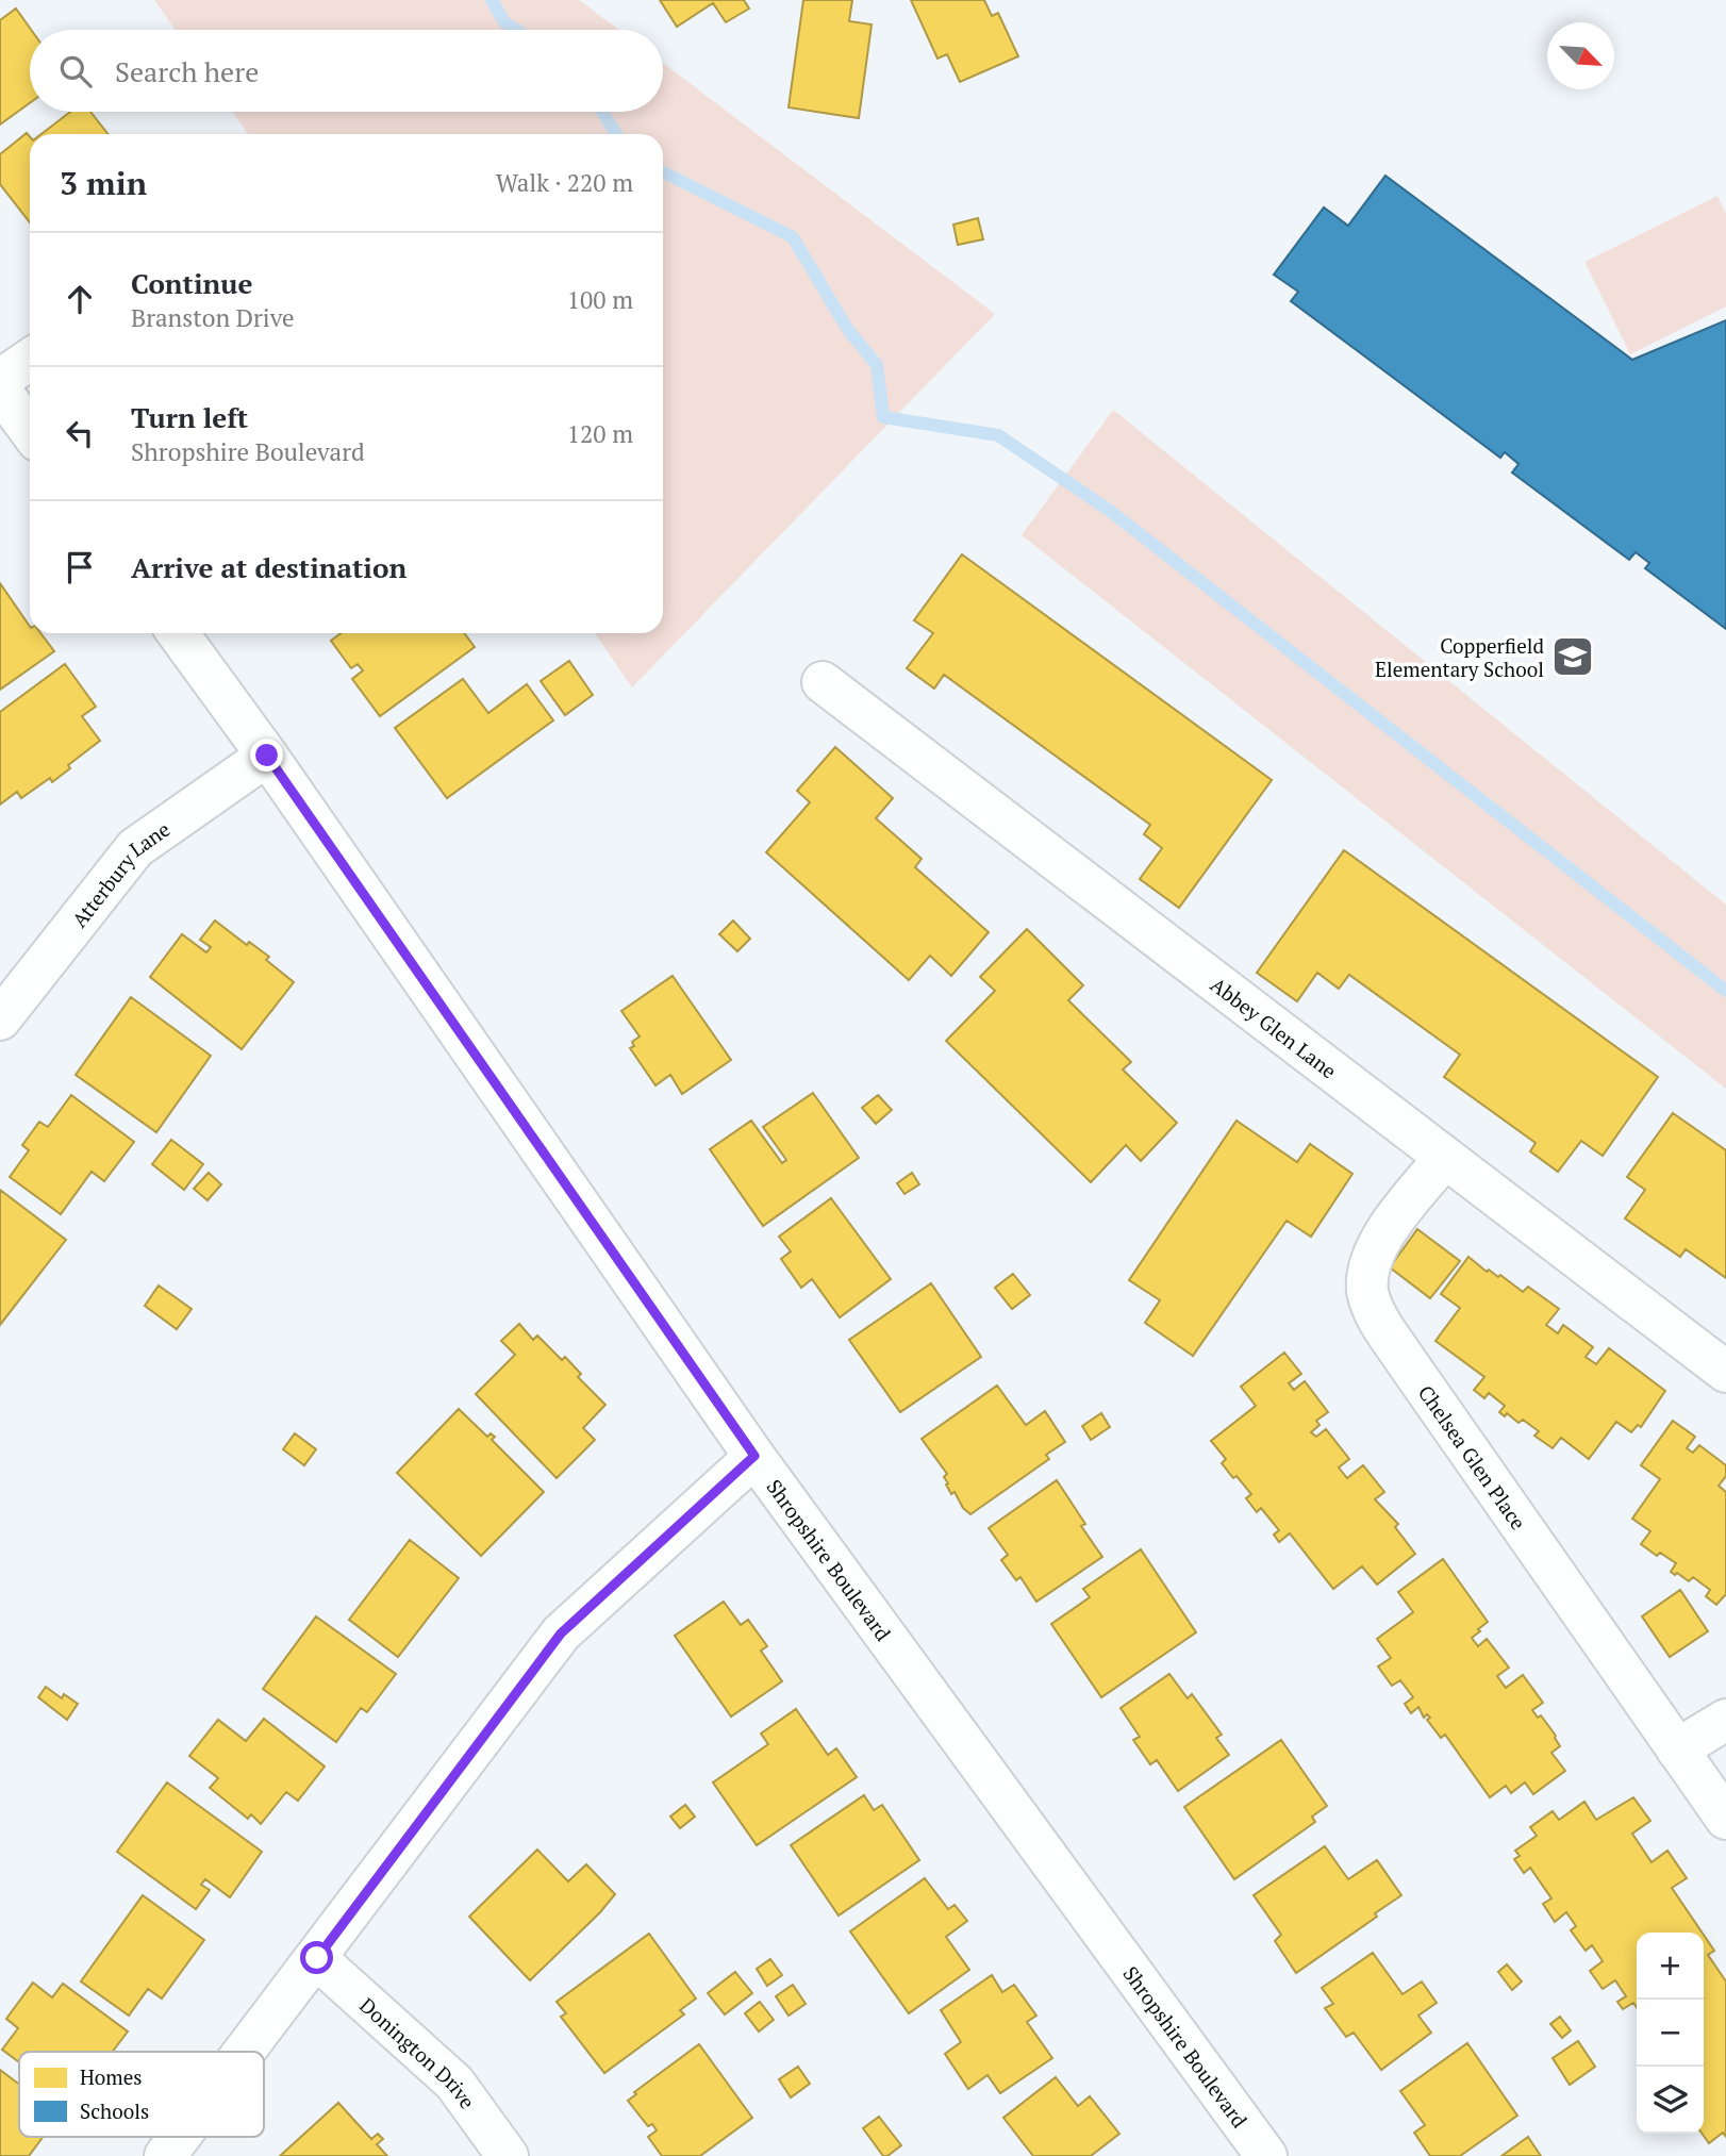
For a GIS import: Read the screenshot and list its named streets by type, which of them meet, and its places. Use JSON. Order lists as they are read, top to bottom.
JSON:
{
  "streets": {
    "street": [
      "Atterbury Lane",
      "Abbey Glen Lane",
      "Chelsea Glen Place",
      "Shropshire Boulevard",
      "Donington Drive"
    ]
  },
  "crossings": [
    ["Atterbury Lane", "Shropshire Boulevard"],
    ["Abbey Glen Lane", "Chelsea Glen Place"]
  ],
  "places": {
    "school or university": ["Copperfield Elementary School"]
  },
  "legend": ["Homes", "Schools"],
  "north": "bottom right",
  "page": {
    "search": "Search here",
    "heading": ["3 min", "Walk · 220 m"],
    "list": [
      ["Continue", "Branston Drive", "100 m"],
      ["Turn left", "Shropshire Boulevard", "120 m"],
      "Arrive at destination"
    ],
    "map_buttons": ["+", "−"]
  }
}
